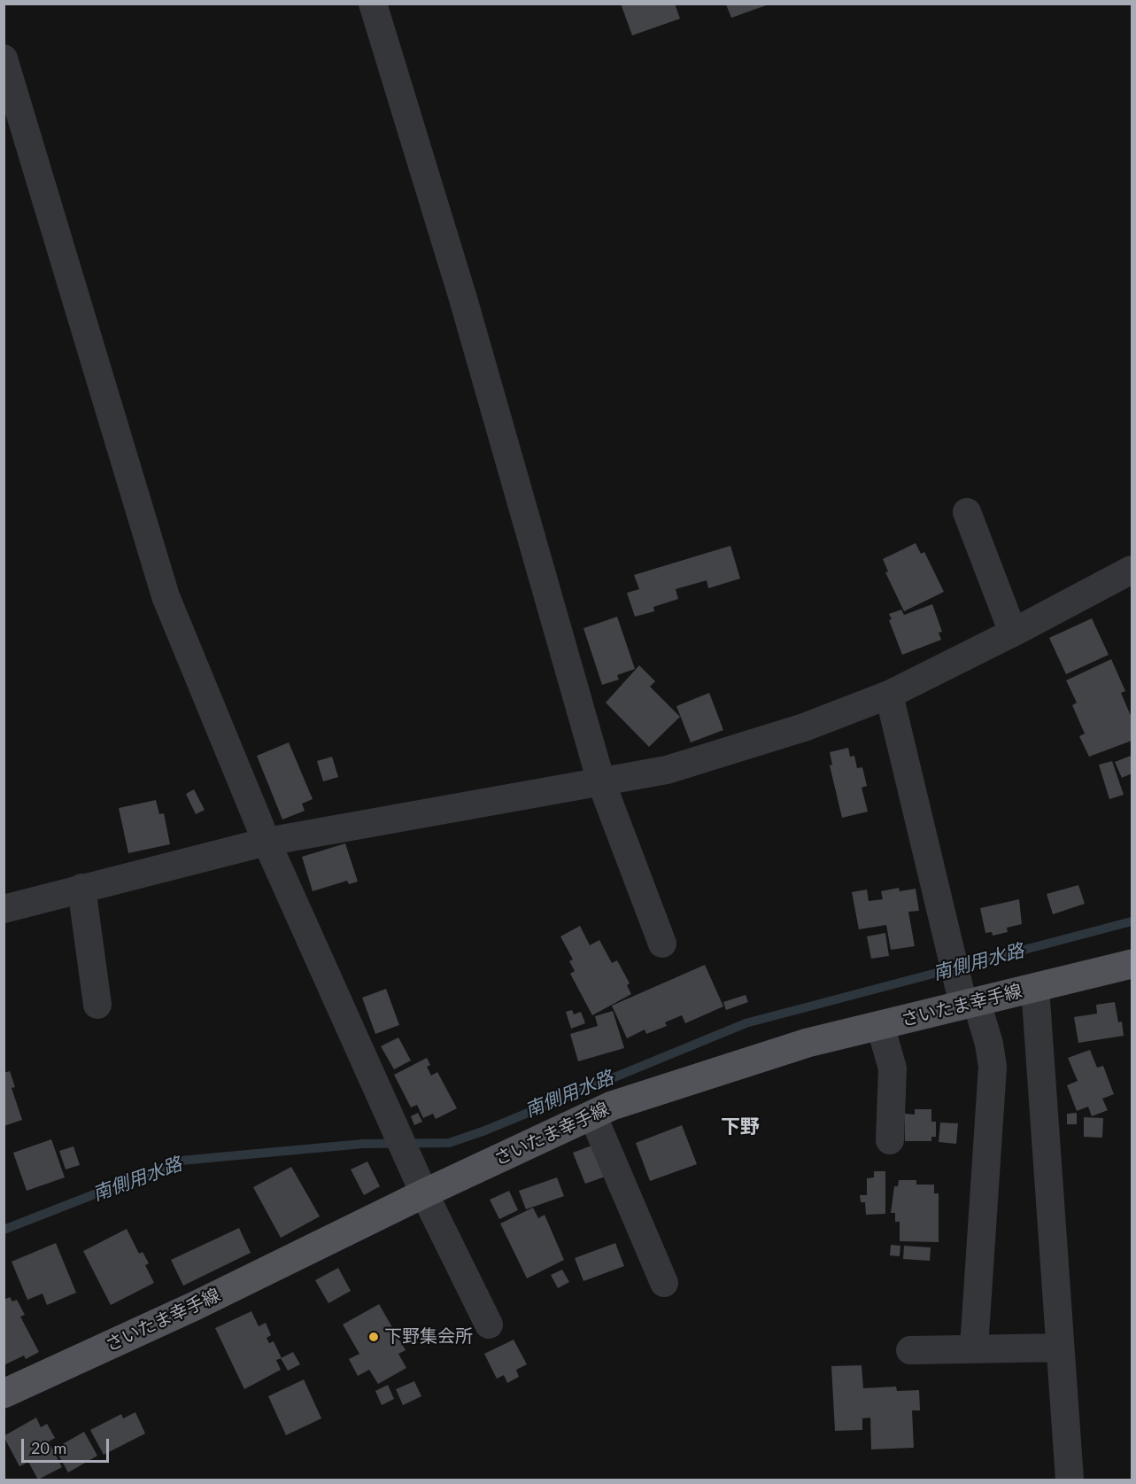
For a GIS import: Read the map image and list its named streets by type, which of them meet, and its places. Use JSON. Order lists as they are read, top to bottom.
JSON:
{
  "streets": {
    "main road": ["さいたま幸手線"]
  },
  "districts": ["下野"],
  "water": ["南側用水路"],
  "places": ["下野集会所"],
  "scale_bar": "20 m"
}
